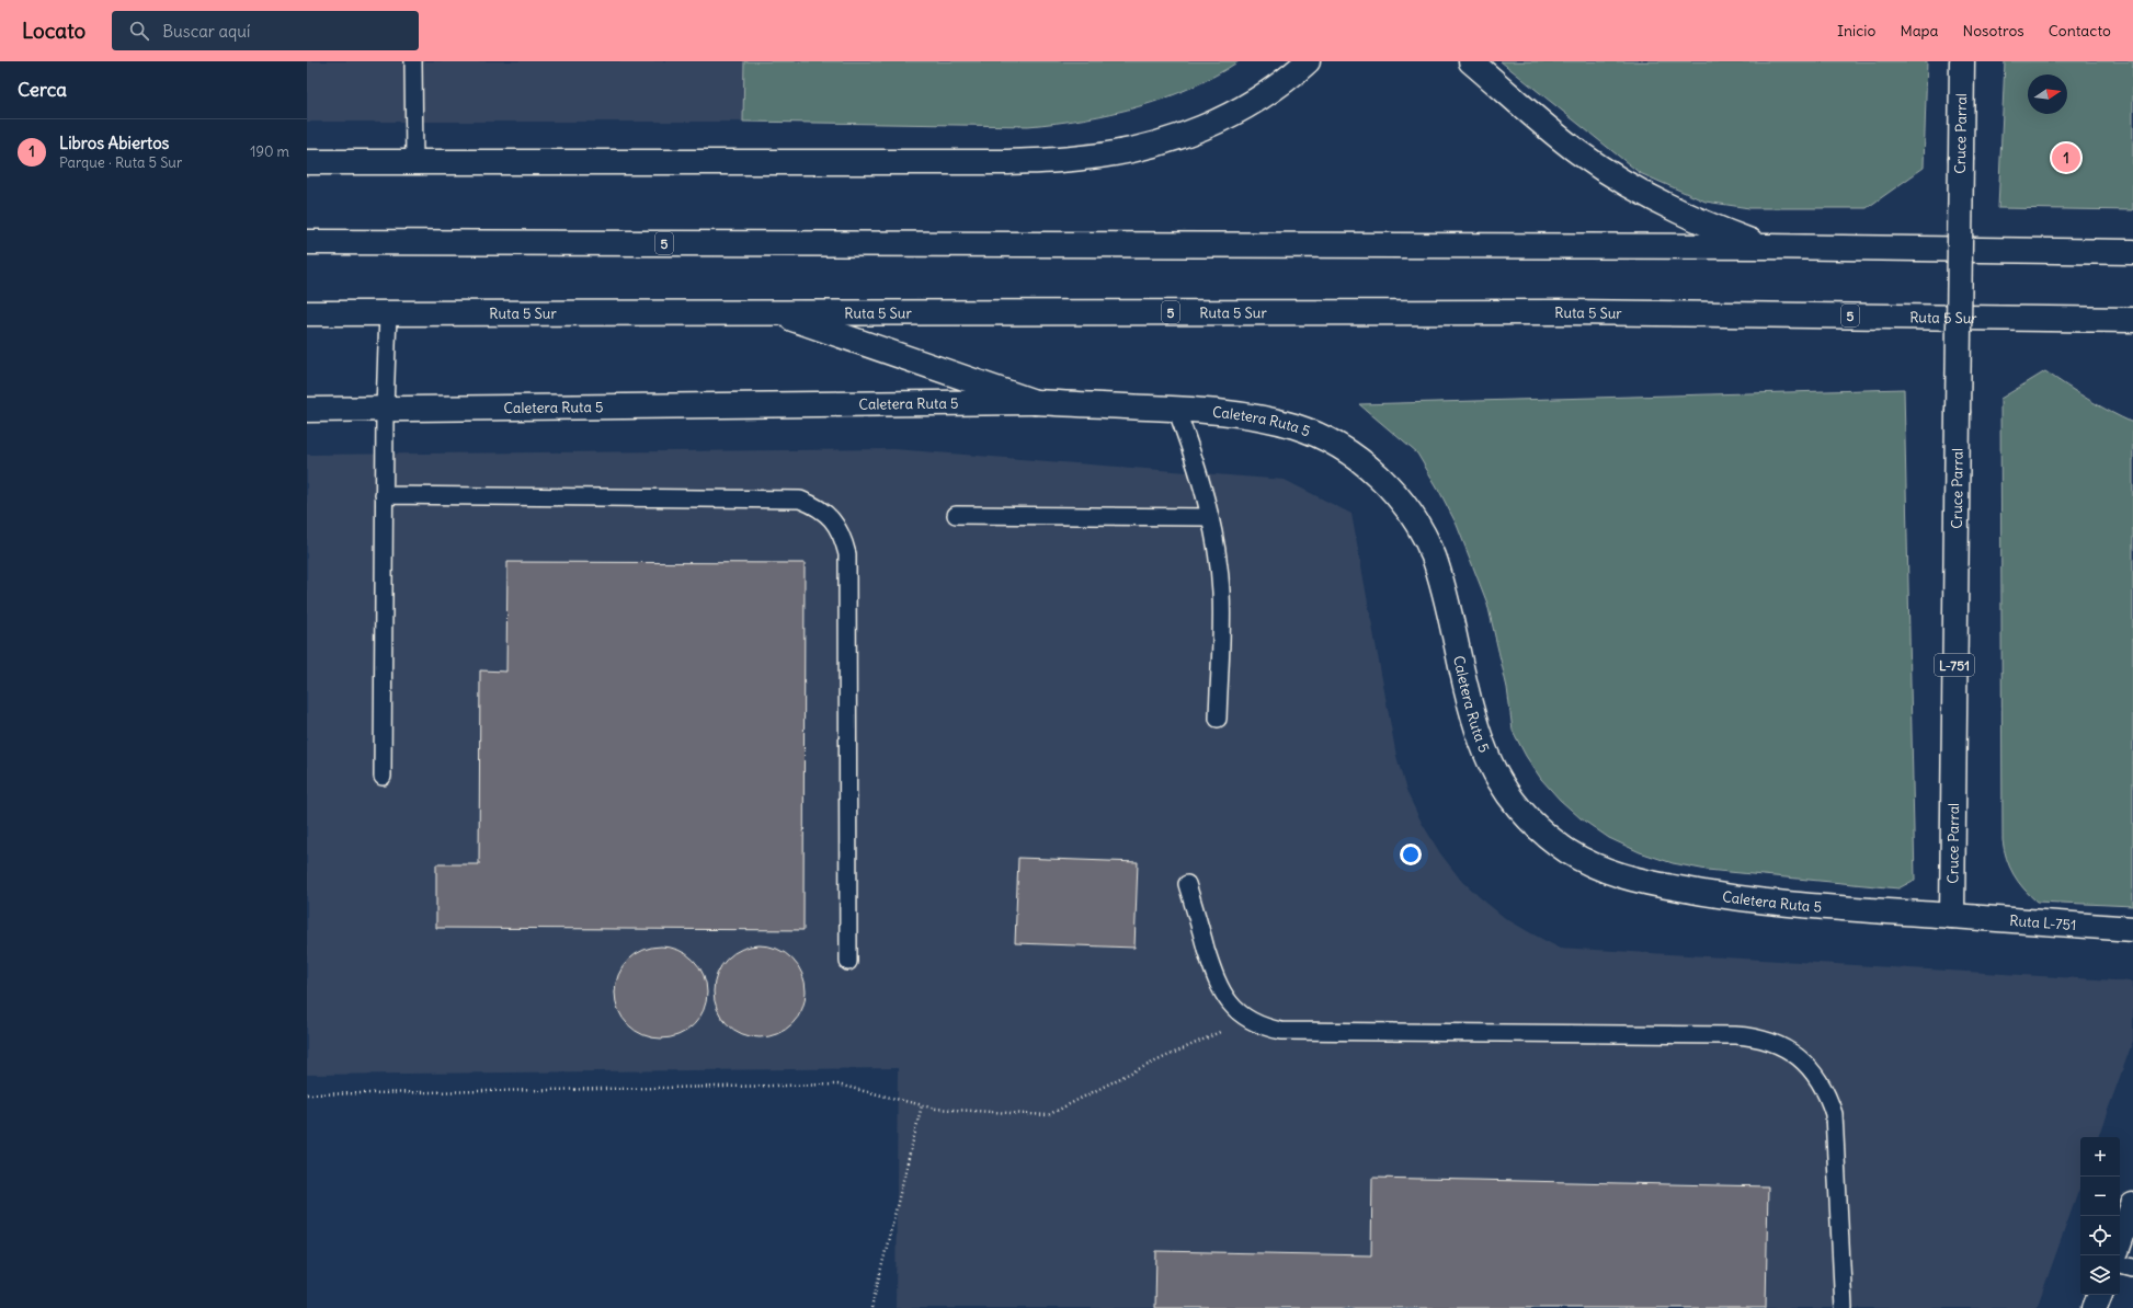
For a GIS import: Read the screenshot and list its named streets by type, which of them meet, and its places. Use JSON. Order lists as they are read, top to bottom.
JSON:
{
  "streets": {
    "main road": [
      "Cruce Parral",
      "5",
      "Ruta 5 Sur",
      "Caletera Ruta 5",
      "L-751",
      "Ruta L-751"
    ]
  },
  "crossings": [
    ["Cruce Parral", "Caletera Ruta 5"],
    ["Cruce Parral", "Ruta L-751"],
    ["Caletera Ruta 5", "Ruta L-751"]
  ],
  "north": "right",
  "page": {
    "header": "Locato",
    "search": "Buscar aquí",
    "nav": [
      "Inicio",
      "Mapa",
      "Nosotros",
      "Contacto"
    ],
    "heading": "Cerca",
    "list": [
      {
        "mark": "1",
        "name": "Libros Abiertos",
        "note": "Parque · Ruta 5 Sur",
        "value": "190 m"
      }
    ],
    "pins": "1",
    "map_buttons": ["+", "−"]
  }
}
